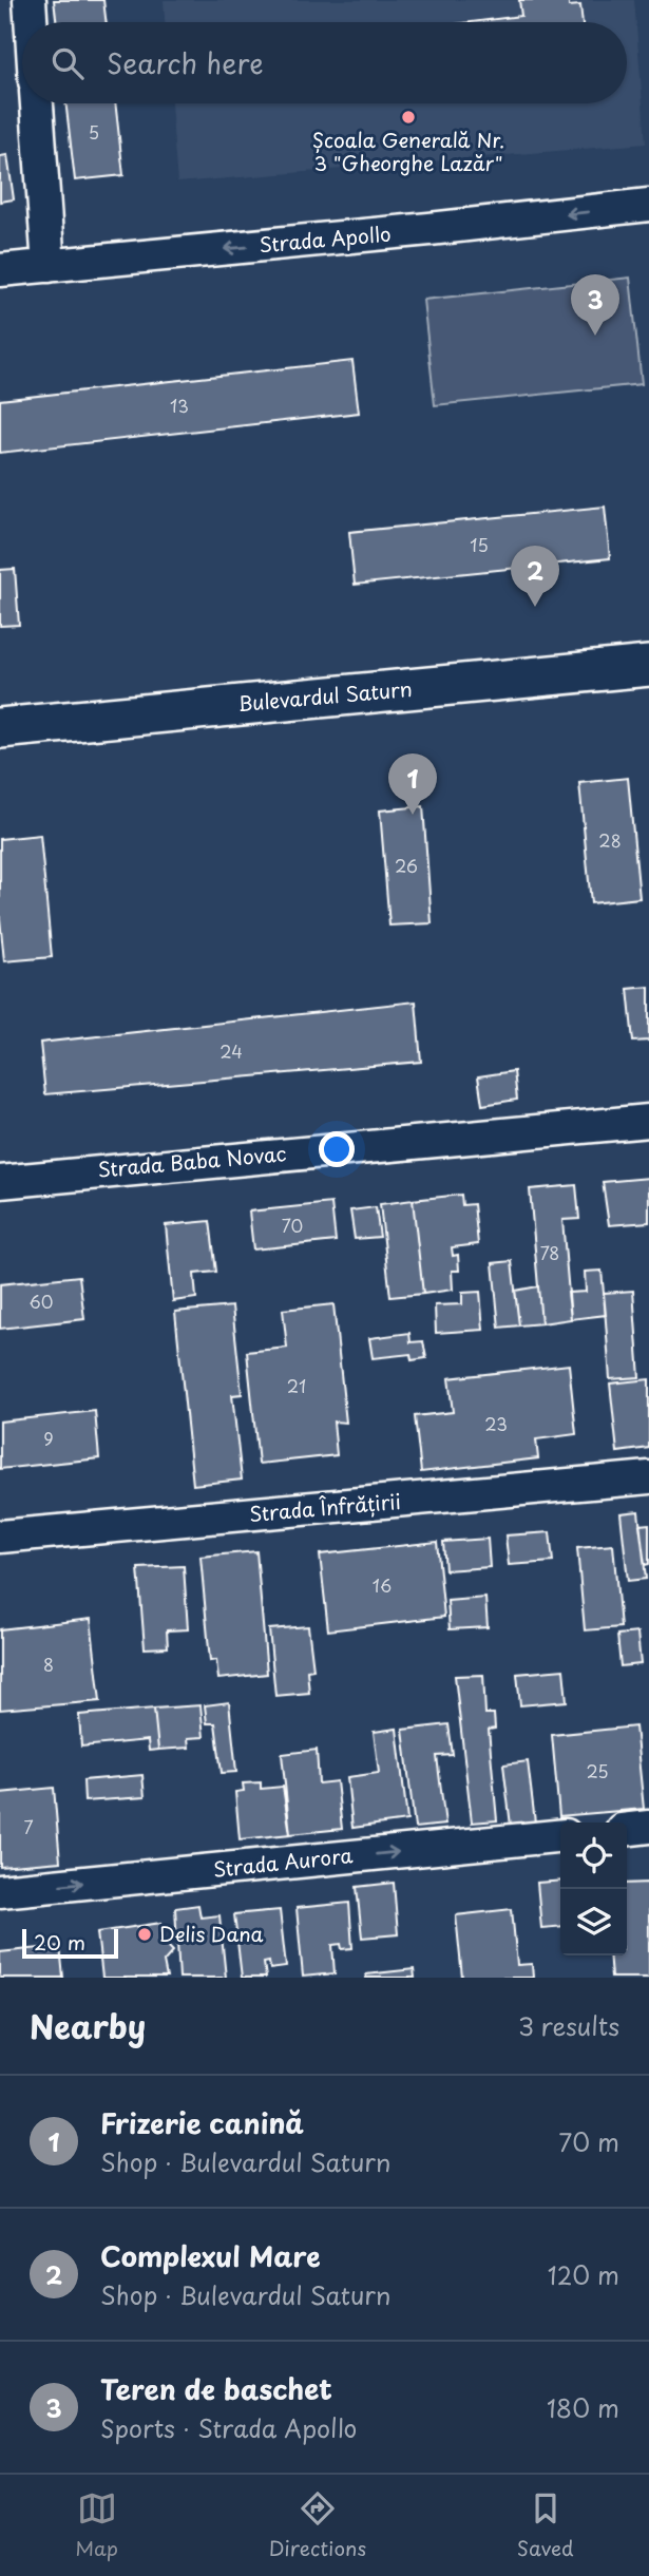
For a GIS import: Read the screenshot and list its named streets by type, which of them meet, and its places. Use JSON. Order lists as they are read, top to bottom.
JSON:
{
  "streets": {
    "main road": ["Bulevardul Saturn"],
    "street": [
      "Strada Apollo",
      "Strada Baba Novac",
      "Strada Înfrățirii",
      "Strada Aurora"
    ]
  },
  "one_way": ["Strada Apollo", "Strada Aurora"],
  "places": ["Școala Generală Nr. 3 \"Gheorghe Lazăr\"", "Delis Dana"],
  "house_numbers": [
    "5",
    "13",
    "15",
    "28",
    "26",
    "24",
    "70",
    "78",
    "60",
    "21",
    "23",
    "9",
    "16",
    "8",
    "25",
    "7"
  ],
  "scale_bar": "20 m",
  "page": {
    "search": "Search here",
    "pins": ["3", "2", "1"],
    "scale": "20 m",
    "heading": ["Nearby", "3 results"],
    "list": [
      {
        "mark": "1",
        "name": "Frizerie canină",
        "note": "Shop · Bulevardul Saturn",
        "value": "70 m"
      },
      {
        "mark": "2",
        "name": "Complexul Mare",
        "note": "Shop · Bulevardul Saturn",
        "value": "120 m"
      },
      {
        "mark": "3",
        "name": "Teren de baschet",
        "note": "Sports · Strada Apollo",
        "value": "180 m"
      }
    ],
    "nav": ["Map", "Directions", "Saved"]
  }
}
